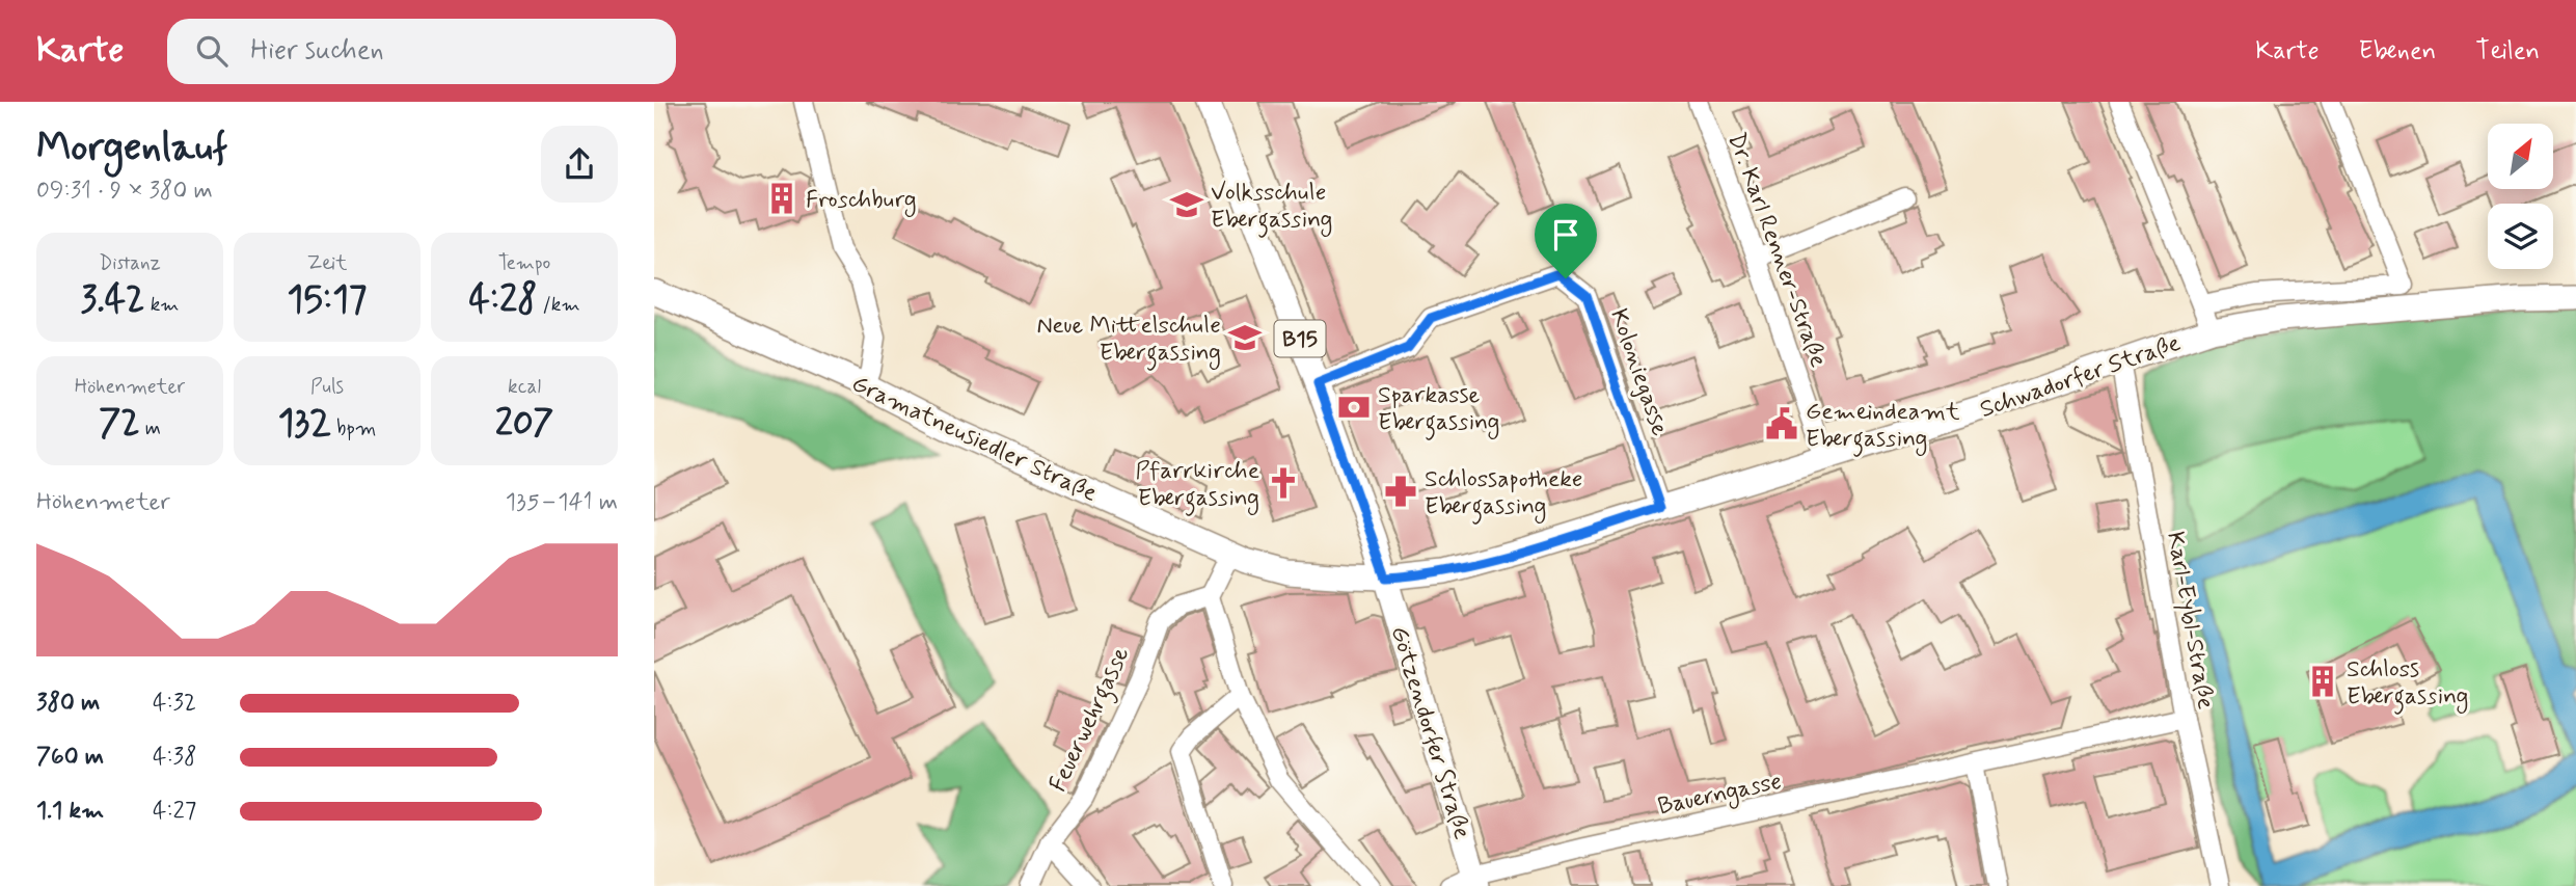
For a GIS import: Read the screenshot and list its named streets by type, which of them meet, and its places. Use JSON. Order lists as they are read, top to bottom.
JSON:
{
  "streets": {
    "main road": [
      "B15",
      "Schwadorfer Straße",
      "Gramatneusiedler Straße",
      "Götzendorfer Straße"
    ],
    "street": [
      "Dr. Karl Renner-Straße",
      "Koloniegasse",
      "Karl-Eybl-Straße",
      "Feuerwehrgasse",
      "Bauerngasse"
    ]
  },
  "crossings": [
    ["Dr. Karl Renner-Straße", "Schwadorfer Straße"],
    ["B15", "Koloniegasse"],
    ["B15", "Schwadorfer Straße"],
    ["B15", "Gramatneusiedler Straße"],
    ["B15", "Götzendorfer Straße"],
    ["Koloniegasse", "Schwadorfer Straße"],
    ["Schwadorfer Straße", "Gramatneusiedler Straße"],
    ["Schwadorfer Straße", "Karl-Eybl-Straße"],
    ["Schwadorfer Straße", "Götzendorfer Straße"],
    ["Gramatneusiedler Straße", "Götzendorfer Straße"],
    ["Karl-Eybl-Straße", "Bauerngasse"],
    ["Götzendorfer Straße", "Bauerngasse"]
  ],
  "places": {
    "building": ["Froschburg", "Schloss Ebergassing"],
    "school or university": ["Volksschule Ebergassing", "Neue Mittelschule Ebergassing"],
    "bank": ["Sparkasse Ebergassing"],
    "public building": ["Gemeindeamt Ebergassing"],
    "church": ["Pfarrkirche Ebergassing"],
    "pharmacy": ["Schlossapotheke Ebergassing"]
  },
  "north": "top right",
  "page": {
    "header": "Karte",
    "search": "Hier suchen",
    "nav": ["Karte", "Ebenen", "Teilen"],
    "heading": ["Morgenlauf", "09:31 · 9 × 380 m"],
    "stats": [
      ["Distanz", "3.42 km"],
      ["Zeit", "15:17"],
      ["Tempo", "4:28 /km"],
      ["Höhenmeter", "72 m"],
      ["Puls", "132 bpm"],
      ["kcal", "207"]
    ],
    "chart": ["Höhenmeter", "135–141 m"],
    "list": [
      {
        "name": "380 m",
        "note": "4:32"
      },
      {
        "name": "760 m",
        "note": "4:38"
      },
      {
        "name": "1.1 km",
        "note": "4:27"
      }
    ]
  }
}
